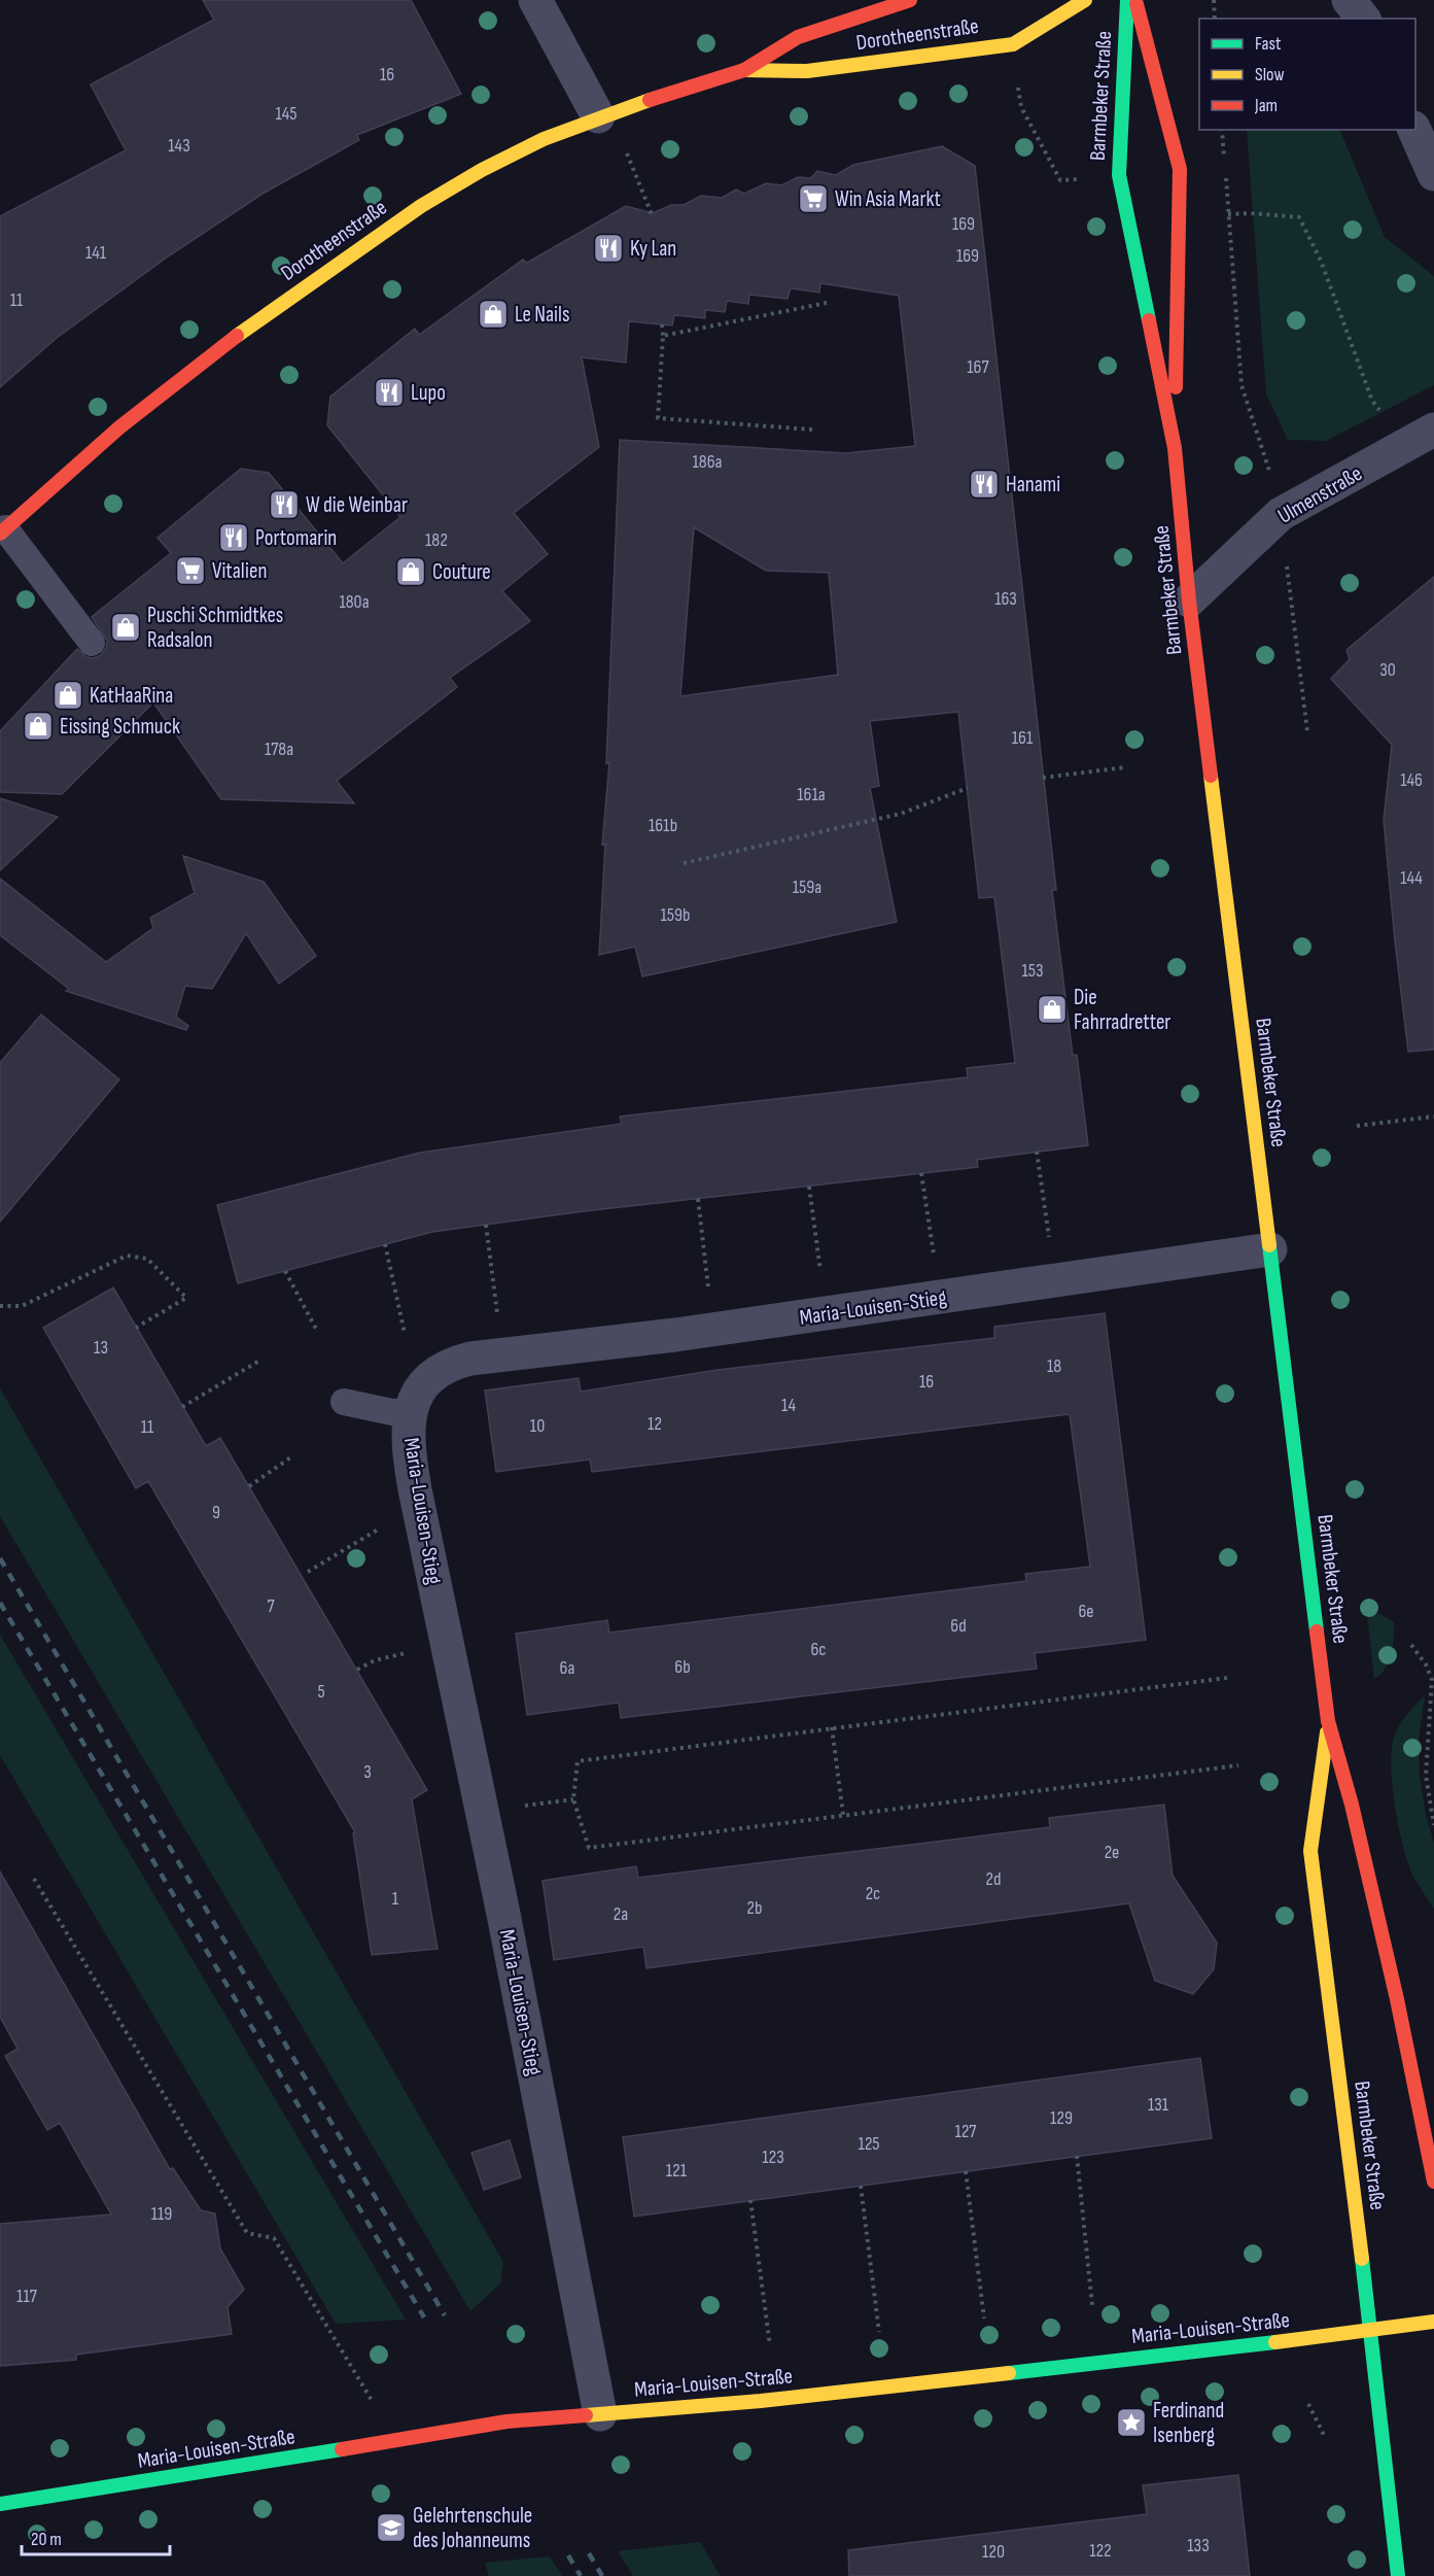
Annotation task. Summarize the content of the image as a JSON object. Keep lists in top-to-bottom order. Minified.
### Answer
{"streets":{"main road":["Dorotheenstraße","Barmbeker Straße","Maria-Louisen-Straße"],"street":["Ulmenstraße","Maria-Louisen-Stieg"]},"crossings":[["Barmbeker Straße","Ulmenstraße"],["Barmbeker Straße","Maria-Louisen-Stieg"],["Barmbeker Straße","Maria-Louisen-Straße"],["Maria-Louisen-Stieg","Maria-Louisen-Straße"]],"places":{"supermarket":["Win Asia Markt","Vitalien"],"restaurant":["Ky Lan","Lupo","Hanami","W die Weinbar","Portomarin"],"shop":["Le Nails","Couture","Puschi Schmidtkes Radsalon","KatHaaRina","Eissing Schmuck","Die Fahrradretter"],"place":["Ferdinand Isenberg"],"school or university":["Gelehrtenschule des Johanneums"]},"house_numbers":["16","145","143","169","141","169","11","167","186a","182","163","180a","30","161","178a","146","161a","161b","144","159a","159b","153","13","18","16","14","12","10","11","9","7","6e","6d","6c","6b","6a","5","3","2e","2d","2c","1","2b","2a","131","129","127","125","123","121","119","117","133","122","120"],"legend":["Fast","Slow","Jam"],"scale_bar":"20 m"}
